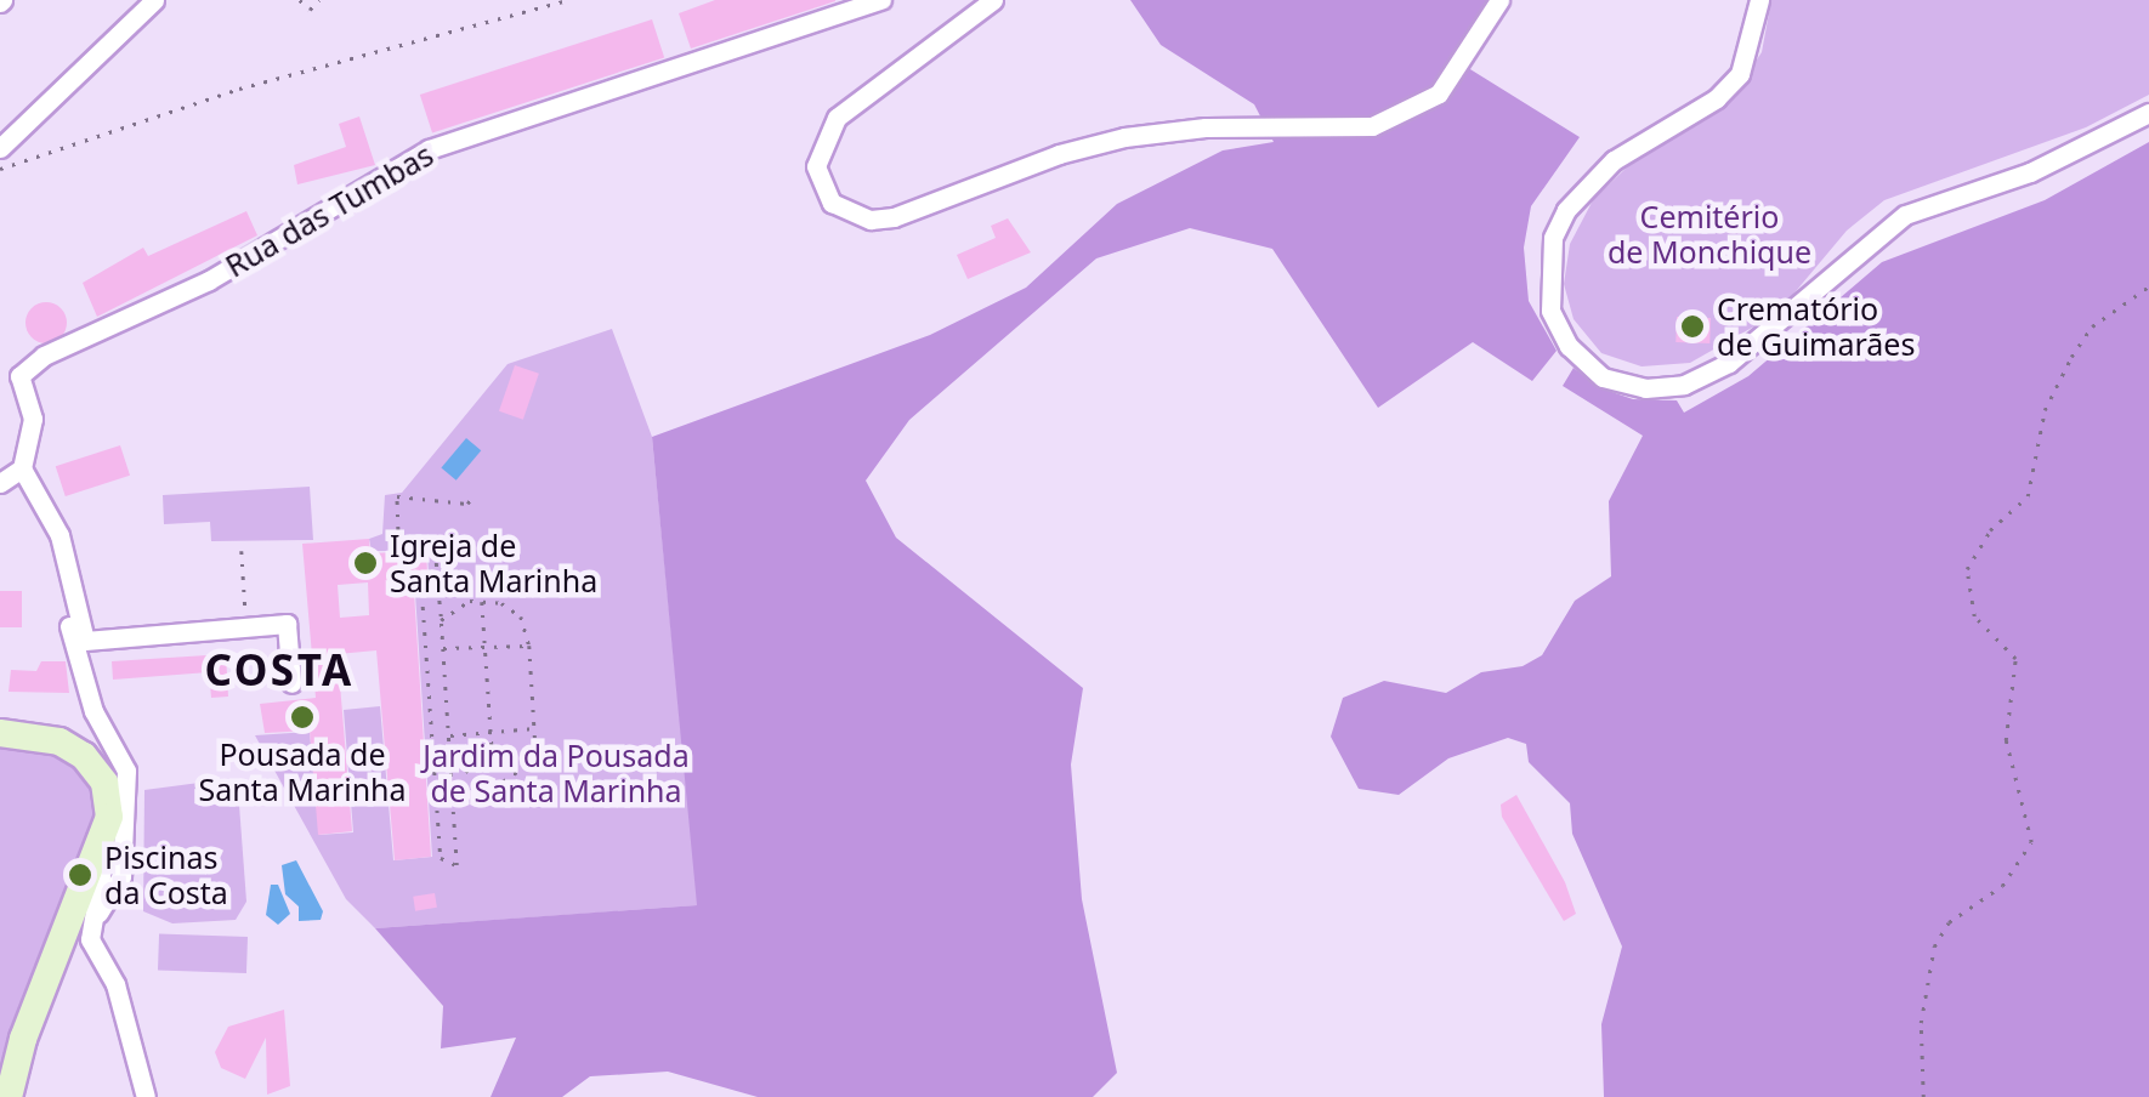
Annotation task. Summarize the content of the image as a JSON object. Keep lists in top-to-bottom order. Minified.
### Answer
{"streets":{"street":["Rua das Tumbas"]},"districts":["COSTA"],"parks":["Cemitério de Monchique","Jardim da Pousada de Santa Marinha"],"places":["Crematório de Guimarães","Igreja de Santa Marinha","Pousada de Santa Marinha","Piscinas da Costa"]}
